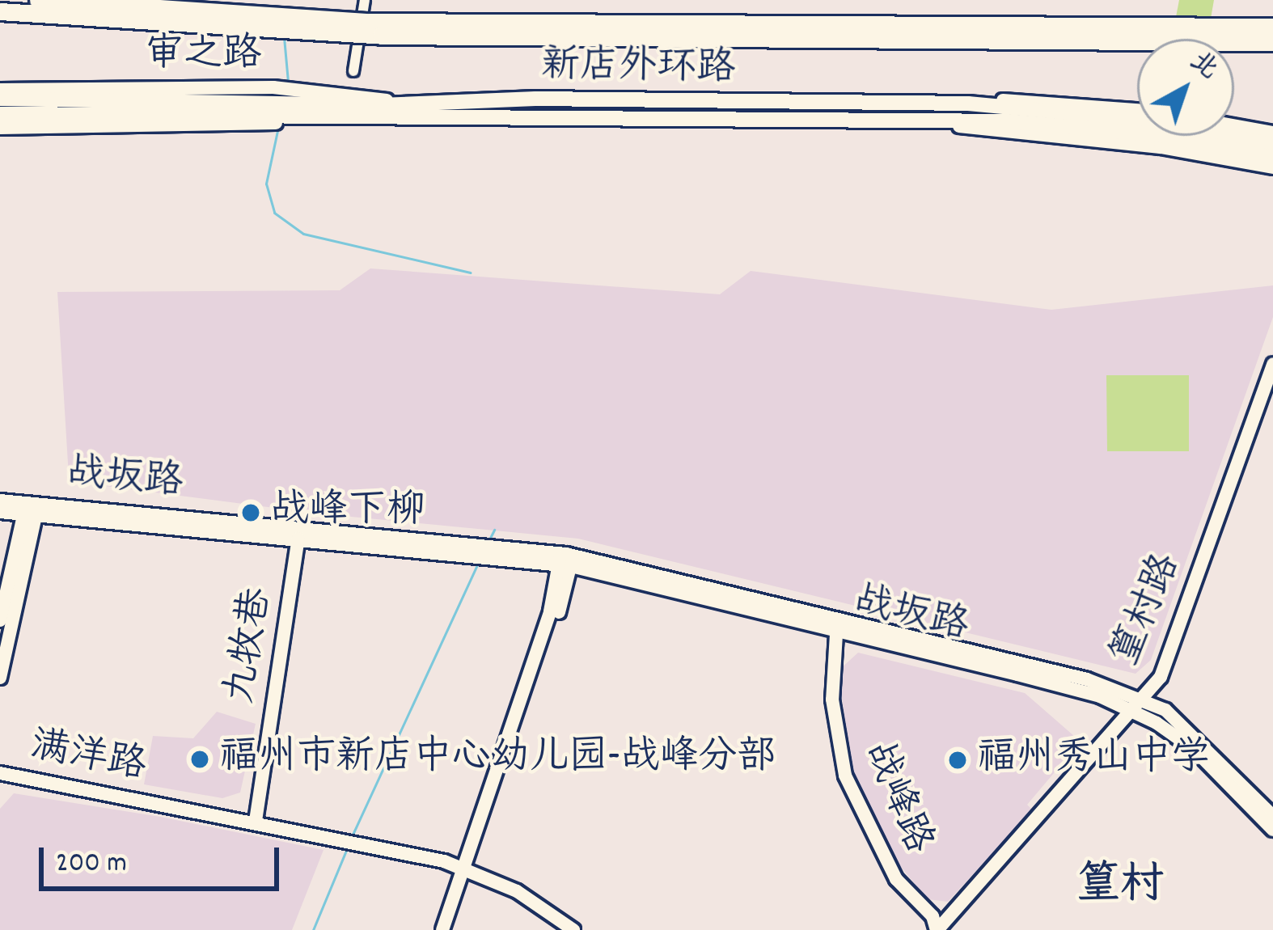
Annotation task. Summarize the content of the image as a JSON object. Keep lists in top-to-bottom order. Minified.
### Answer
{"streets":{"main road":["审之路","新店外环路","战坂路","篁村路","九牧巷","满洋路","战峰路"]},"crossings":[["审之路","新店外环路"],["战坂路","篁村路"],["战坂路","九牧巷"],["战坂路","战峰路"],["篁村路","战峰路"],["九牧巷","满洋路"]],"districts":["篁村"],"places":["战峰下柳","福州市新店中心幼儿园-战峰分部","福州秀山中学"],"scale_bar":"200 m","north":"top right"}
